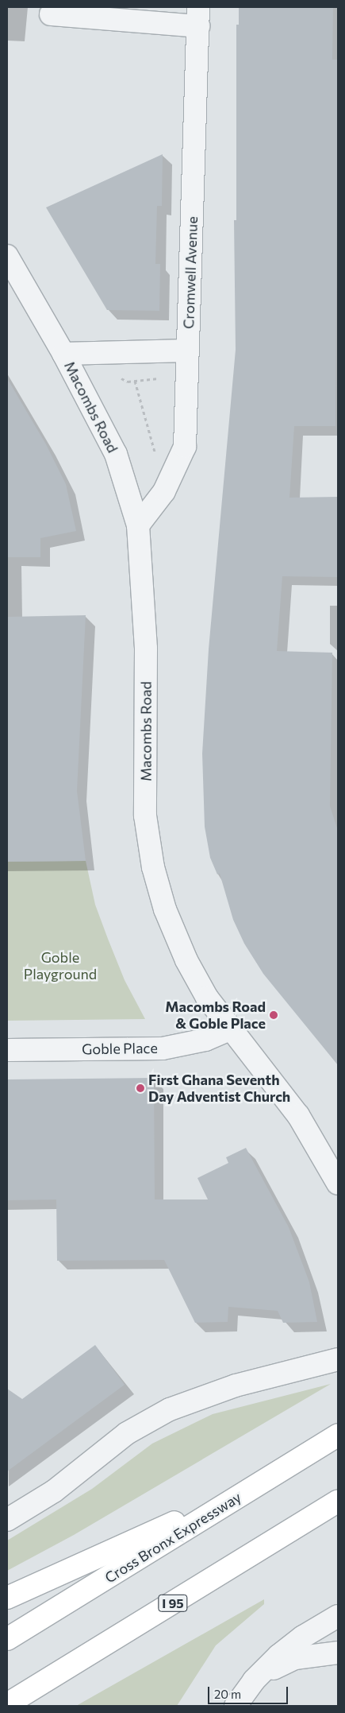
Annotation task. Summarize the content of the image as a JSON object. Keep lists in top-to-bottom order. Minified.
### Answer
{"streets":{"highway":["Cross Bronx Expressway","I 95"],"street":["Cromwell Avenue","Macombs Road","Goble Place"]},"crossings":[["Cromwell Avenue","Macombs Road"],["Macombs Road","Goble Place"]],"parks":["Goble Playground"],"places":["Macombs Road & Goble Place","First Ghana Seventh Day Adventist Church"],"scale_bar":"20 m"}
